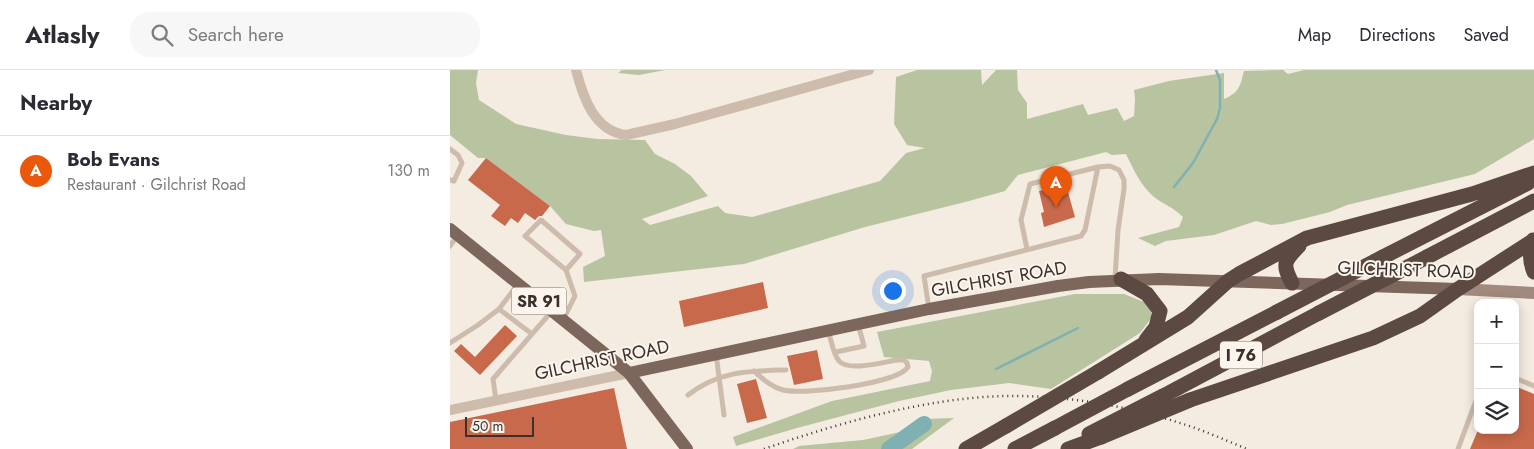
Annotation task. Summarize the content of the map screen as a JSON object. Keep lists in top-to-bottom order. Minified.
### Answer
{"streets":{"highway":["I 76"],"main road":["GILCHRIST ROAD","SR 91"]},"crossings":[["GILCHRIST ROAD","SR 91"]],"scale_bar":"50 m","page":{"header":"Atlasly","search":"Search here","nav":["Map","Directions","Saved"],"heading":"Nearby","list":[{"mark":"A","name":"Bob Evans","note":"Restaurant · Gilchrist Road","value":"130 m"}],"pins":"A","map_buttons":["+","−"],"scale":"50 m"}}
